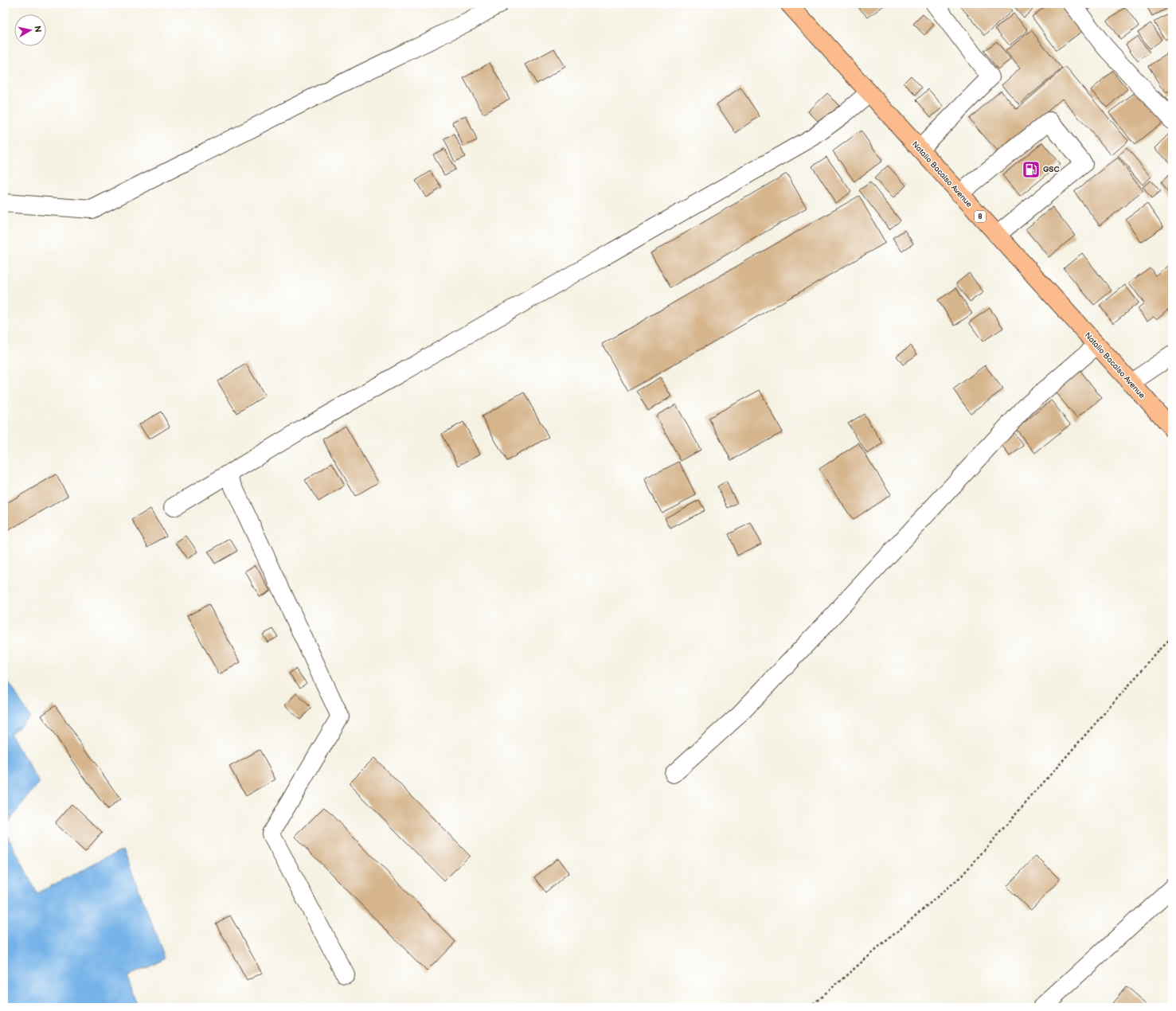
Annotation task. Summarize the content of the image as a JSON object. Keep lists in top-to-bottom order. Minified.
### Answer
{"streets":{"highway":["Natalio Bacalso Avenue","8"]},"places":{"fuel station":["GSC"]},"north":"right"}
